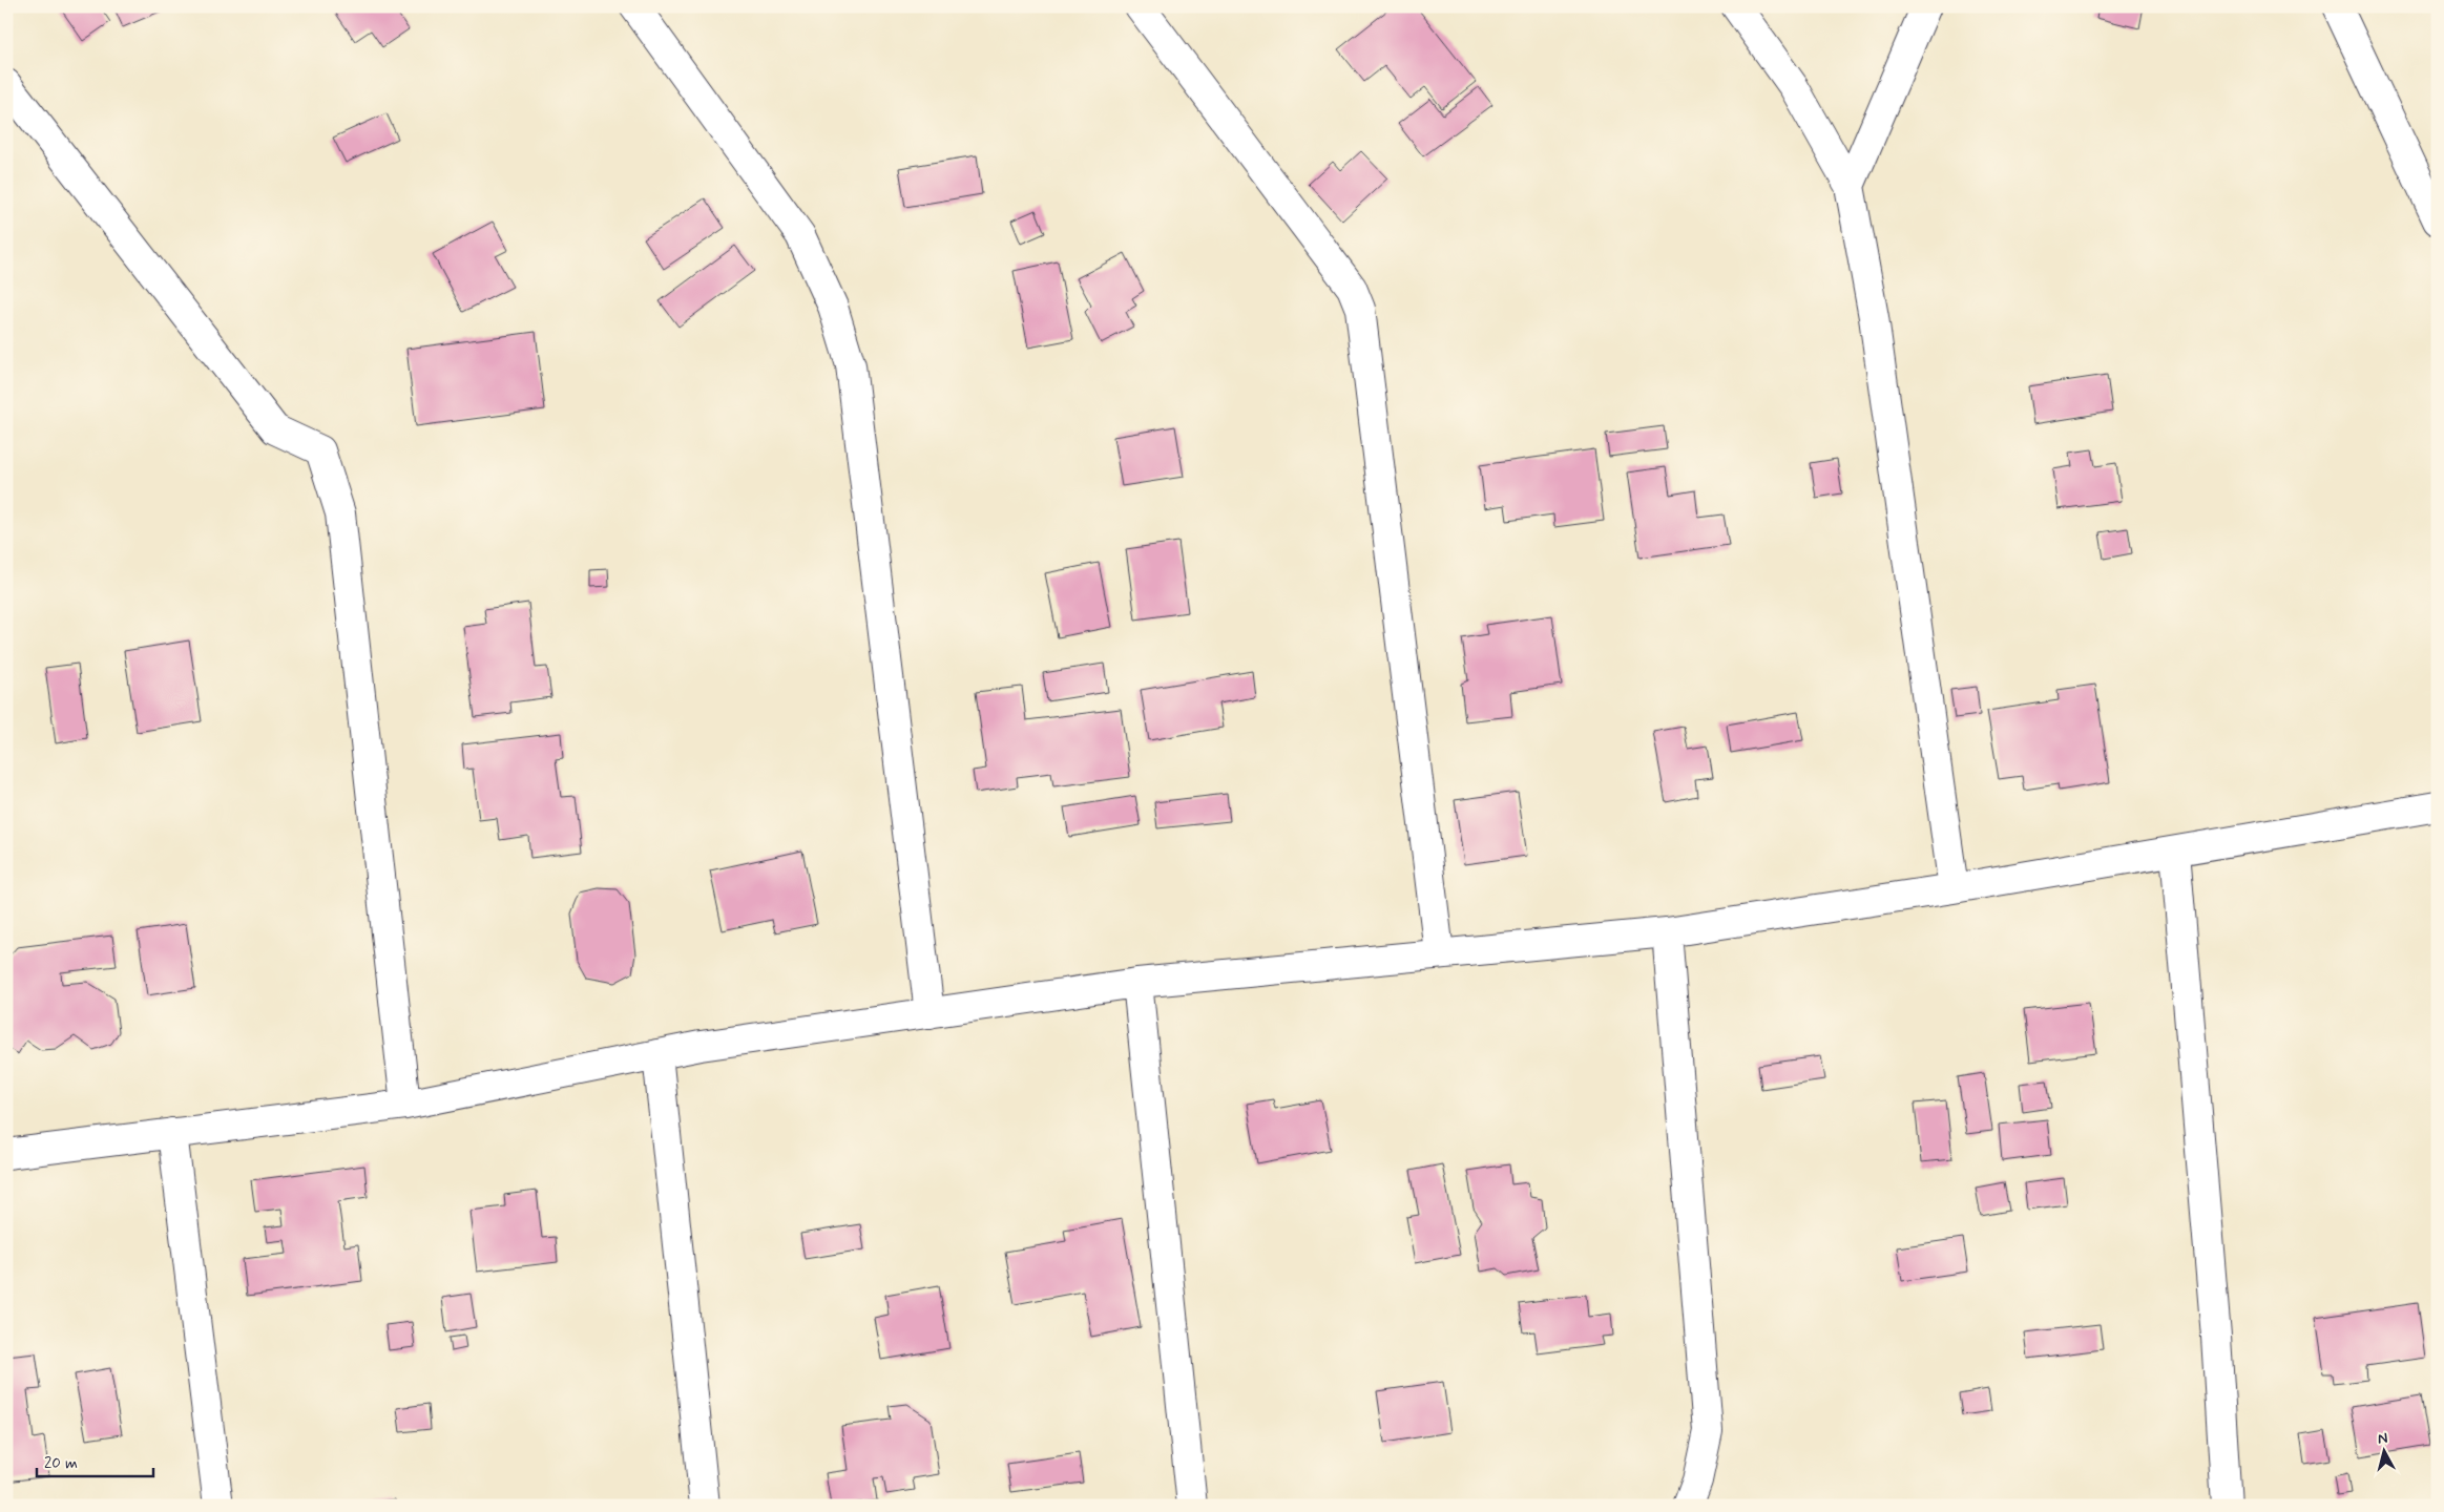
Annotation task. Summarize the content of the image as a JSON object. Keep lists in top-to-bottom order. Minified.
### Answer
{"scale_bar":"20 m","north":"top"}
